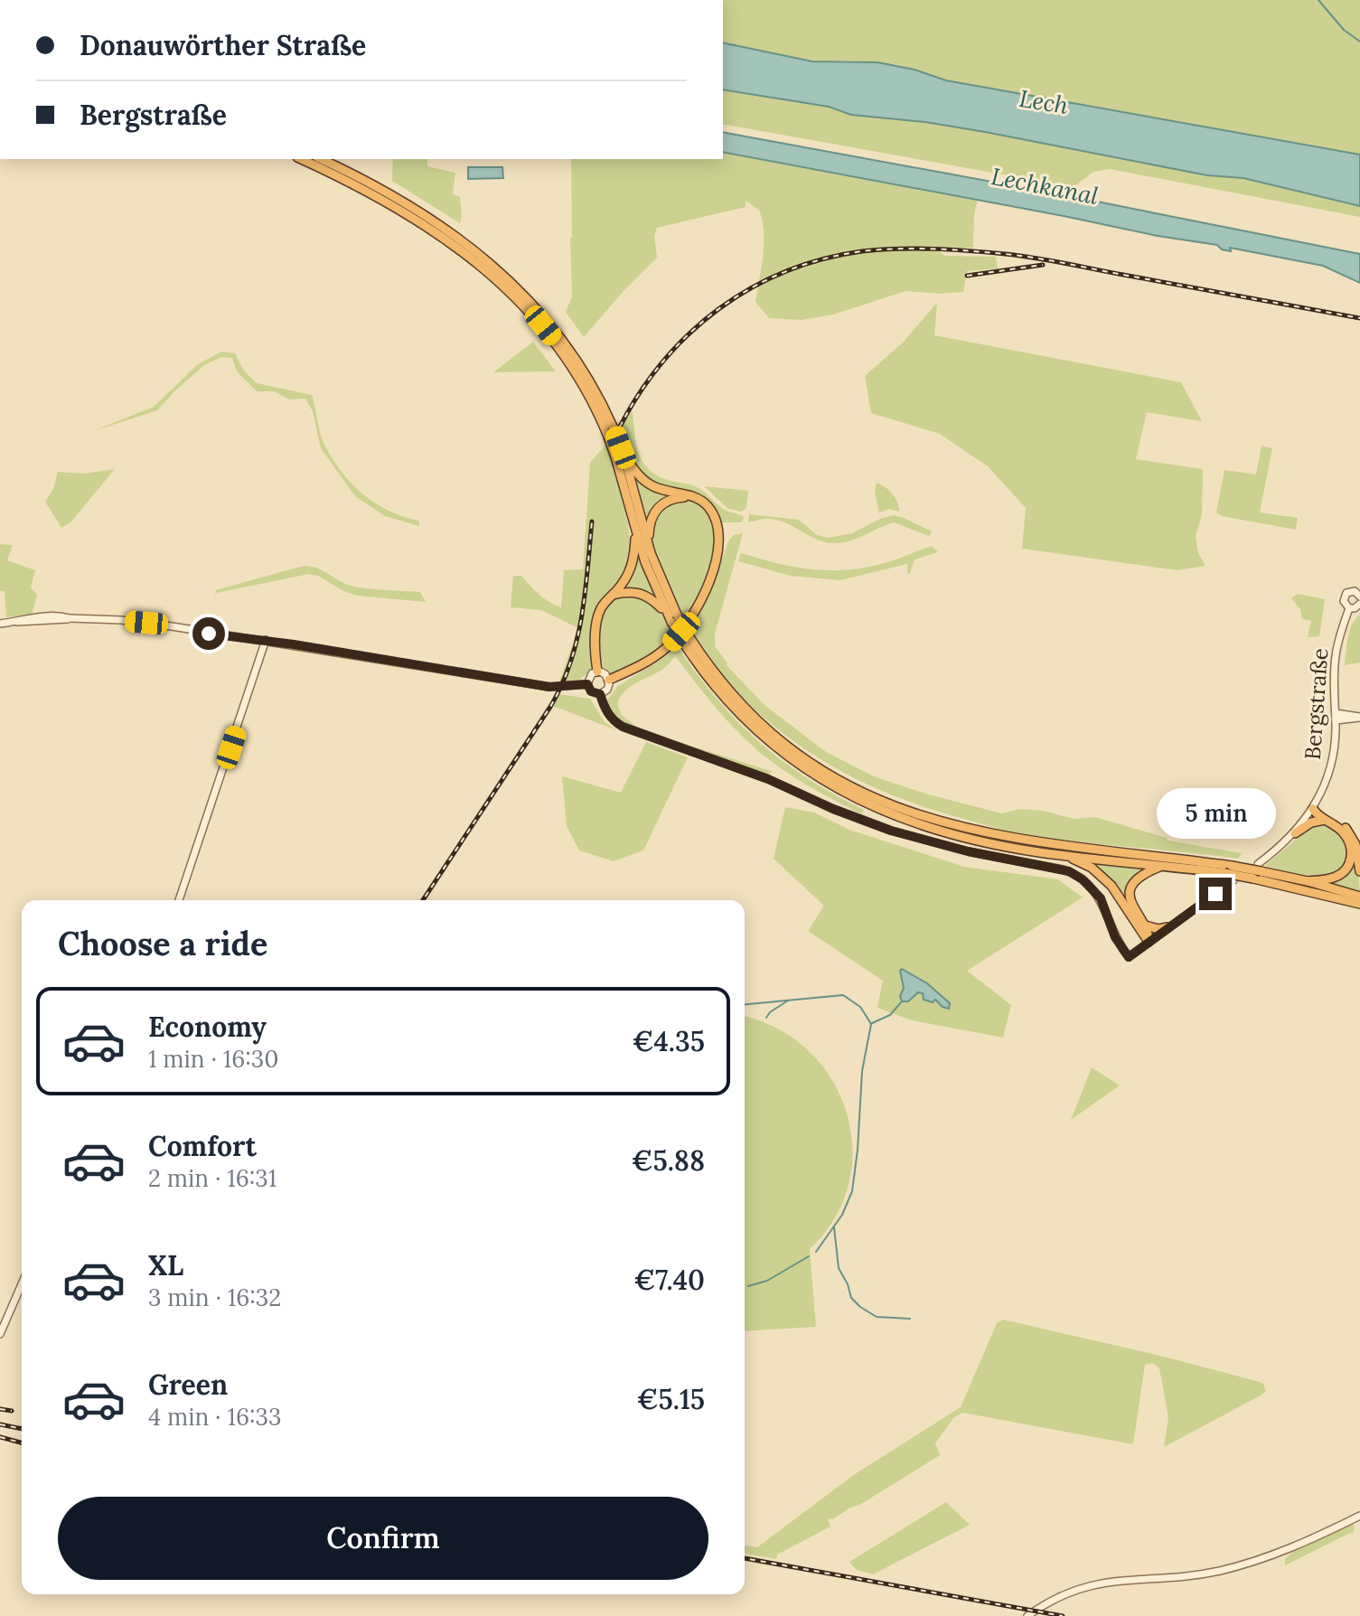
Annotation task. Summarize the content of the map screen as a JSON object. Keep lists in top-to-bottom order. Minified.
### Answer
{"streets":{"street":["Bergstraße"]},"water":["Lech","Lechkanal"],"page":{"banner":["Donauwörther Straße","Bergstraße"],"bubble":"5 min","heading":"Choose a ride","list":[{"name":"Economy","note":"1 min · 16:30","value":"€4.35"},{"name":"Comfort","note":"2 min · 16:31","value":"€5.88"},{"name":"XL","note":"3 min · 16:32","value":"€7.40"},{"name":"Green","note":"4 min · 16:33","value":"€5.15"}],"buttons":"Confirm"}}
